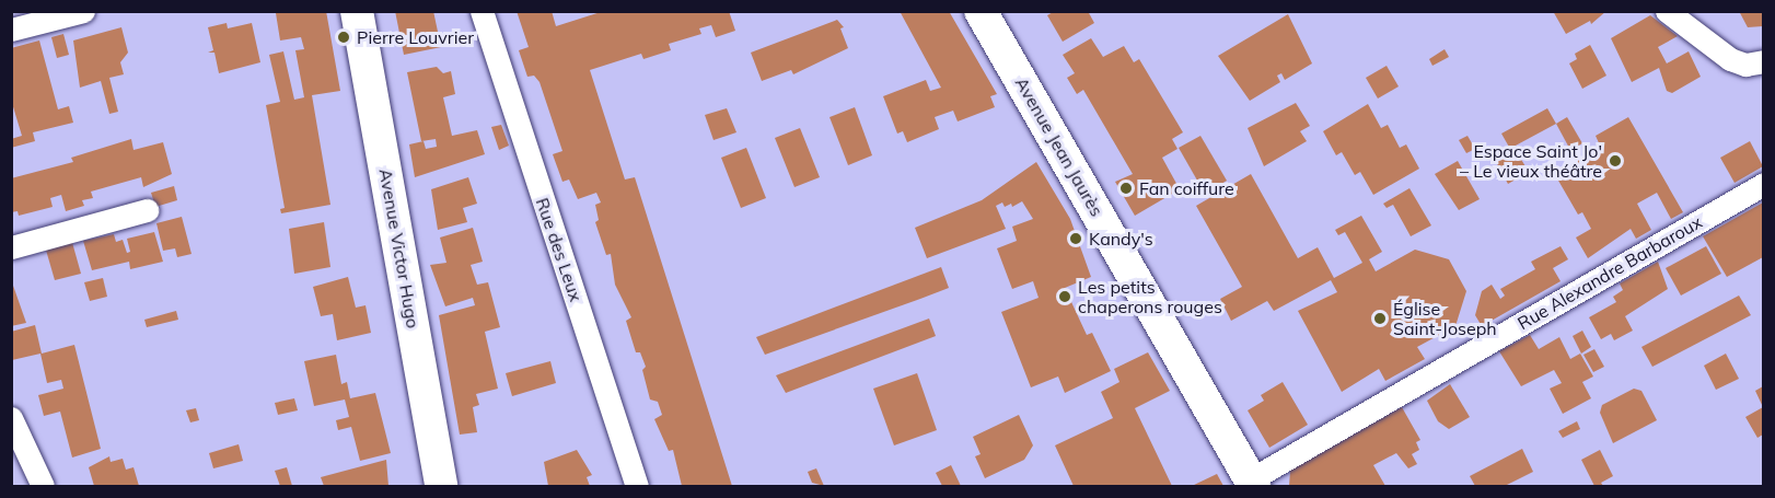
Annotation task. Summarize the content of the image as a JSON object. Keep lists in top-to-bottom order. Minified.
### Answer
{"streets":{"street":["Avenue Jean Jaurès","Avenue Victor Hugo","Rue des Leux","Rue Alexandre Barbaroux"]},"crossings":[["Avenue Jean Jaurès","Rue Alexandre Barbaroux"]],"places":["Pierre Louvrier","Espace Saint Jo' – Le vieux théâtre","Fan coiffure","Kandy's","Les petits chaperons rouges","Église Saint-Joseph"]}
